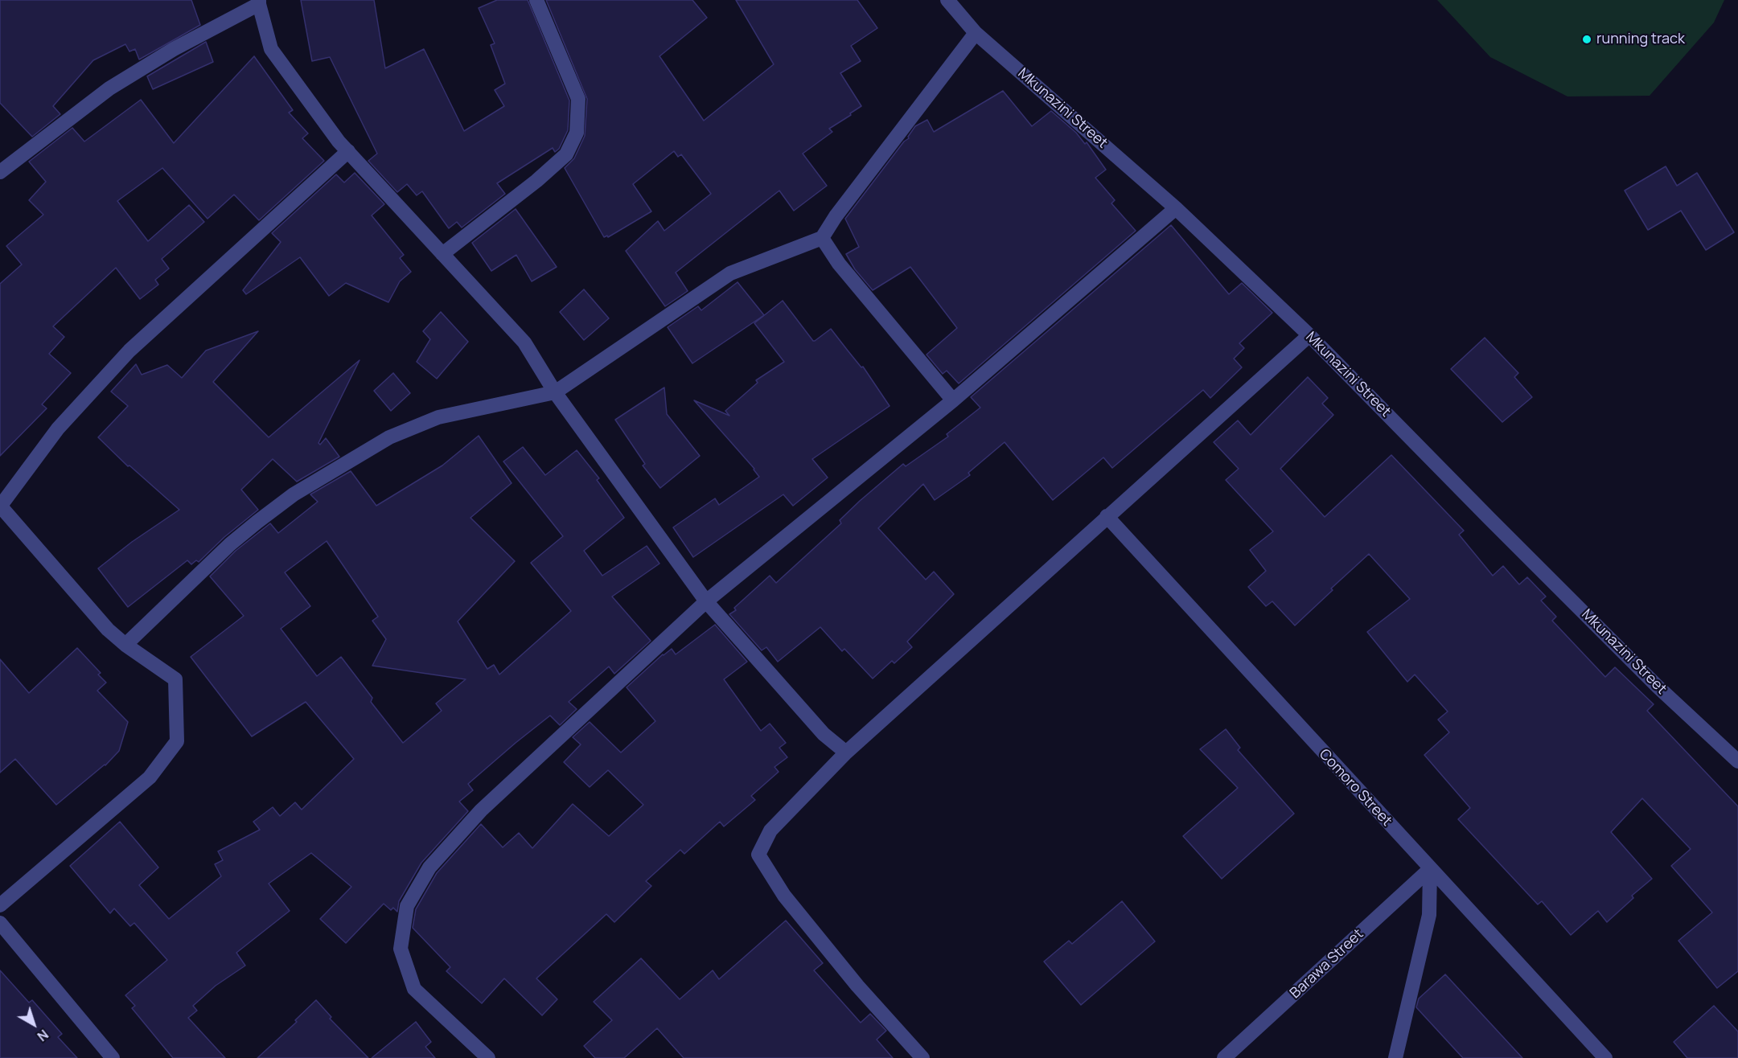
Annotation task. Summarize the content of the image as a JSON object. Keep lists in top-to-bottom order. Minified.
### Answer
{"streets":{"street":["Mkunazini Street","Comoro Street","Barawa Street"]},"crossings":[["Comoro Street","Barawa Street"]],"places":["running track"],"north":"bottom right"}
